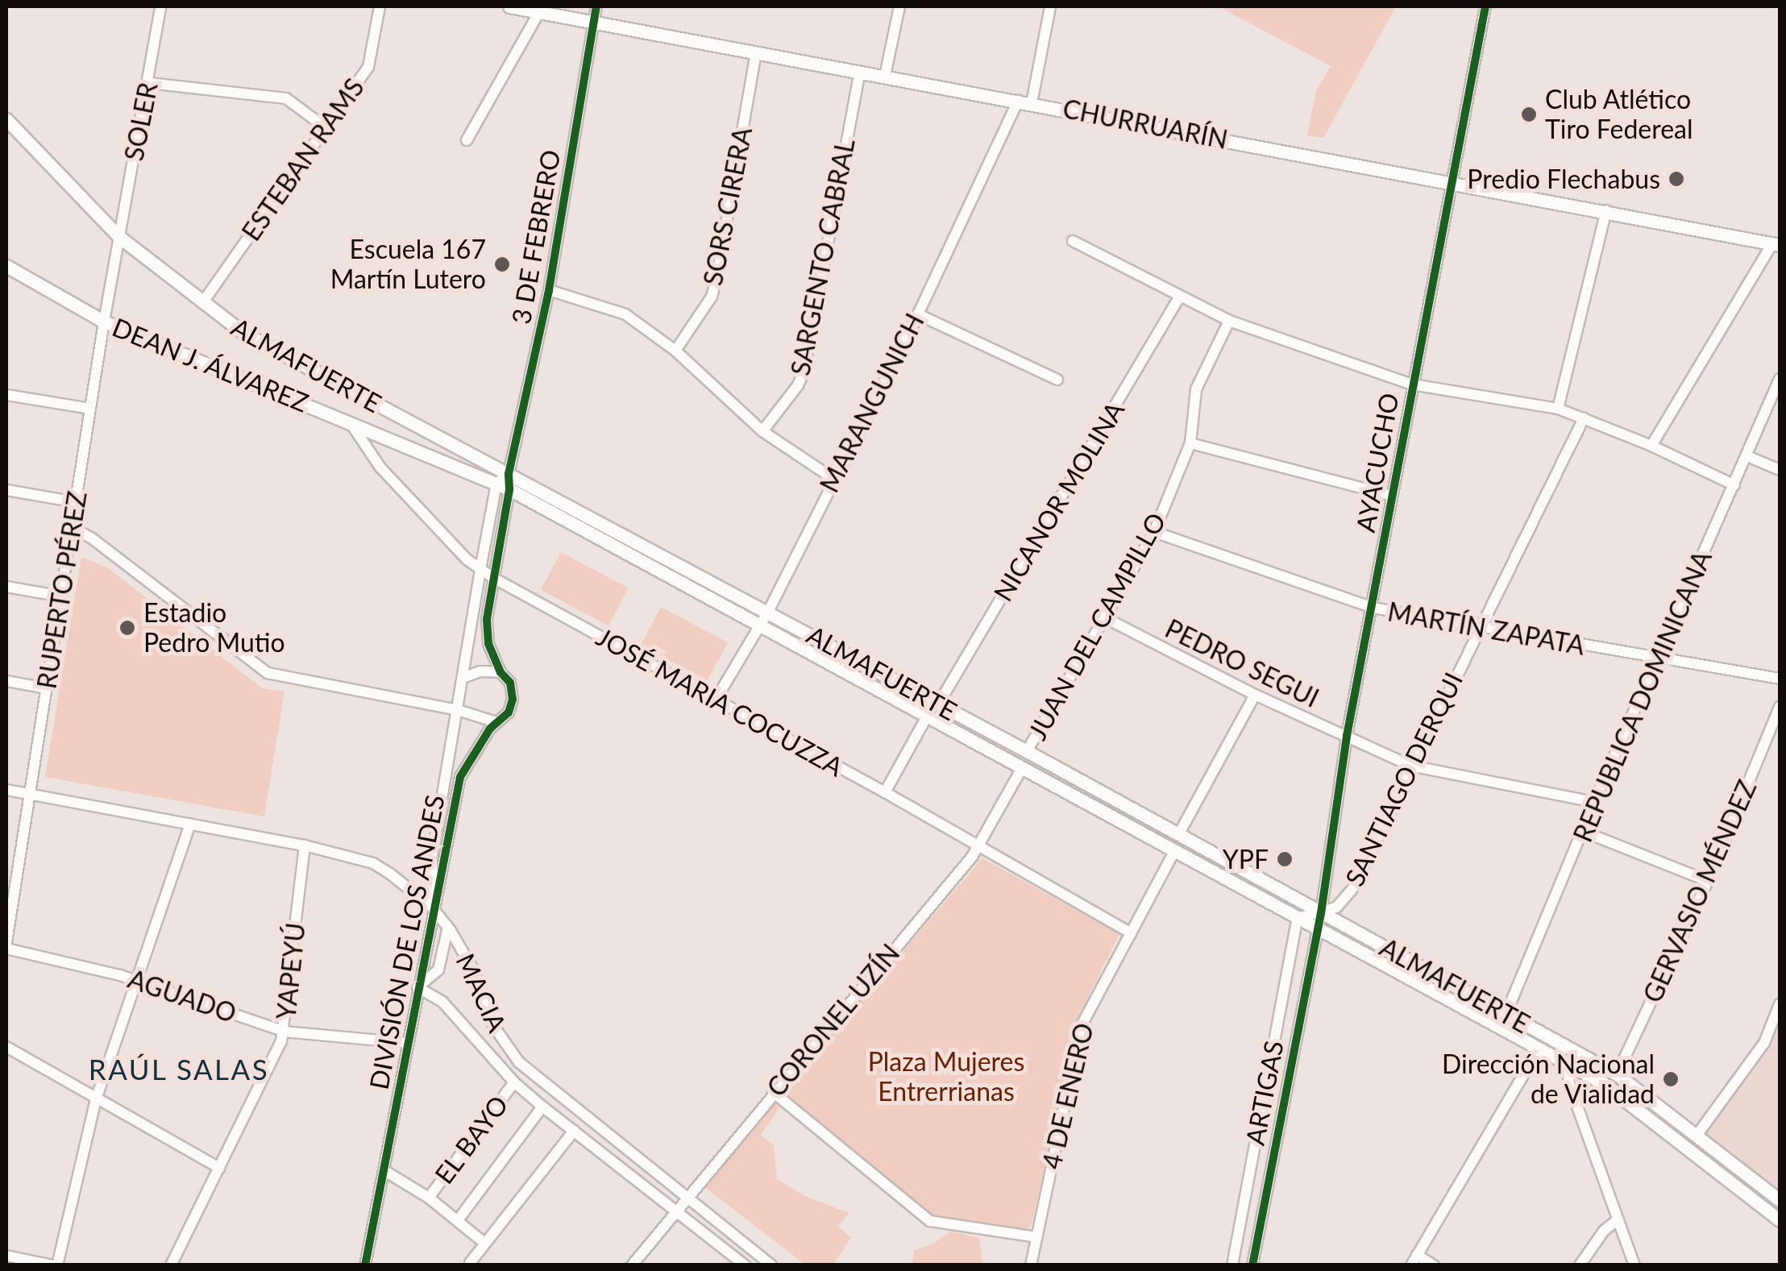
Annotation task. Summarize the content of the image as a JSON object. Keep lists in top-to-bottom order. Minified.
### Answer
{"streets":{"main road":["CHURRUARÍN","DEAN J. ÁLVAREZ","ALMAFUERTE"],"street":["SOLER","ESTEBAN RAMS","SORS CIRERA","3 DE FEBRERO","SARGENTO CABRAL","MARANGUNICH","AYACUCHO","NICANOR MOLINA","RUPERTO PÉREZ","JUAN DEL CAMPILLO","MARTÍN ZAPATA","PEDRO SEGUI","REPUBLICA DOMINICANA","JOSÉ MARIA COCUZZA","SANTIAGO DERQUI","GERVASIO MÉNDEZ","DIVISIÓN DE LOS ANDES","YAPEYÚ","MACIA","AGUADO","CORONEL UZÍN","ARTIGAS","4 DE ENERO","EL BAYO"]},"crossings":[["SOLER","ALMAFUERTE"],["SOLER","RUPERTO PÉREZ"],["CHURRUARÍN","SORS CIRERA"],["CHURRUARÍN","3 DE FEBRERO"],["CHURRUARÍN","SARGENTO CABRAL"],["CHURRUARÍN","MARANGUNICH"],["CHURRUARÍN","AYACUCHO"],["ESTEBAN RAMS","ALMAFUERTE"],["3 DE FEBRERO","ALMAFUERTE"],["3 DE FEBRERO","DIVISIÓN DE LOS ANDES"],["DEAN J. ÁLVAREZ","ALMAFUERTE"],["DEAN J. ÁLVAREZ","RUPERTO PÉREZ"],["DEAN J. ÁLVAREZ","JOSÉ MARIA COCUZZA"],["DEAN J. ÁLVAREZ","DIVISIÓN DE LOS ANDES"],["ALMAFUERTE","MARANGUNICH"],["ALMAFUERTE","AYACUCHO"],["ALMAFUERTE","NICANOR MOLINA"],["ALMAFUERTE","RUPERTO PÉREZ"],["ALMAFUERTE","JUAN DEL CAMPILLO"],["ALMAFUERTE","REPUBLICA DOMINICANA"],["ALMAFUERTE","SANTIAGO DERQUI"],["ALMAFUERTE","GERVASIO MÉNDEZ"],["ALMAFUERTE","DIVISIÓN DE LOS ANDES"],["ALMAFUERTE","CORONEL UZÍN"],["ALMAFUERTE","ARTIGAS"],["ALMAFUERTE","4 DE ENERO"],["MARANGUNICH","JOSÉ MARIA COCUZZA"],["AYACUCHO","MARTÍN ZAPATA"],["AYACUCHO","PEDRO SEGUI"],["AYACUCHO","SANTIAGO DERQUI"],["AYACUCHO","ARTIGAS"],["RUPERTO PÉREZ","MACIA"],["JUAN DEL CAMPILLO","MARTÍN ZAPATA"],["JUAN DEL CAMPILLO","PEDRO SEGUI"],["MARTÍN ZAPATA","REPUBLICA DOMINICANA"],["MARTÍN ZAPATA","SANTIAGO DERQUI"],["PEDRO SEGUI","REPUBLICA DOMINICANA"],["PEDRO SEGUI","SANTIAGO DERQUI"],["JOSÉ MARIA COCUZZA","DIVISIÓN DE LOS ANDES"],["JOSÉ MARIA COCUZZA","CORONEL UZÍN"],["JOSÉ MARIA COCUZZA","4 DE ENERO"],["DIVISIÓN DE LOS ANDES","MACIA"],["DIVISIÓN DE LOS ANDES","AGUADO"],["YAPEYÚ","MACIA"],["YAPEYÚ","AGUADO"],["MACIA","CORONEL UZÍN"]],"districts":["RAÚL SALAS"],"parks":["Plaza Mujeres Entrerrianas"],"places":["Club Atlético Tiro Federeal","Predio Flechabus","Escuela 167 Martín Lutero","Estadio Pedro Mutio","YPF","Dirección Nacional de Vialidad"]}
